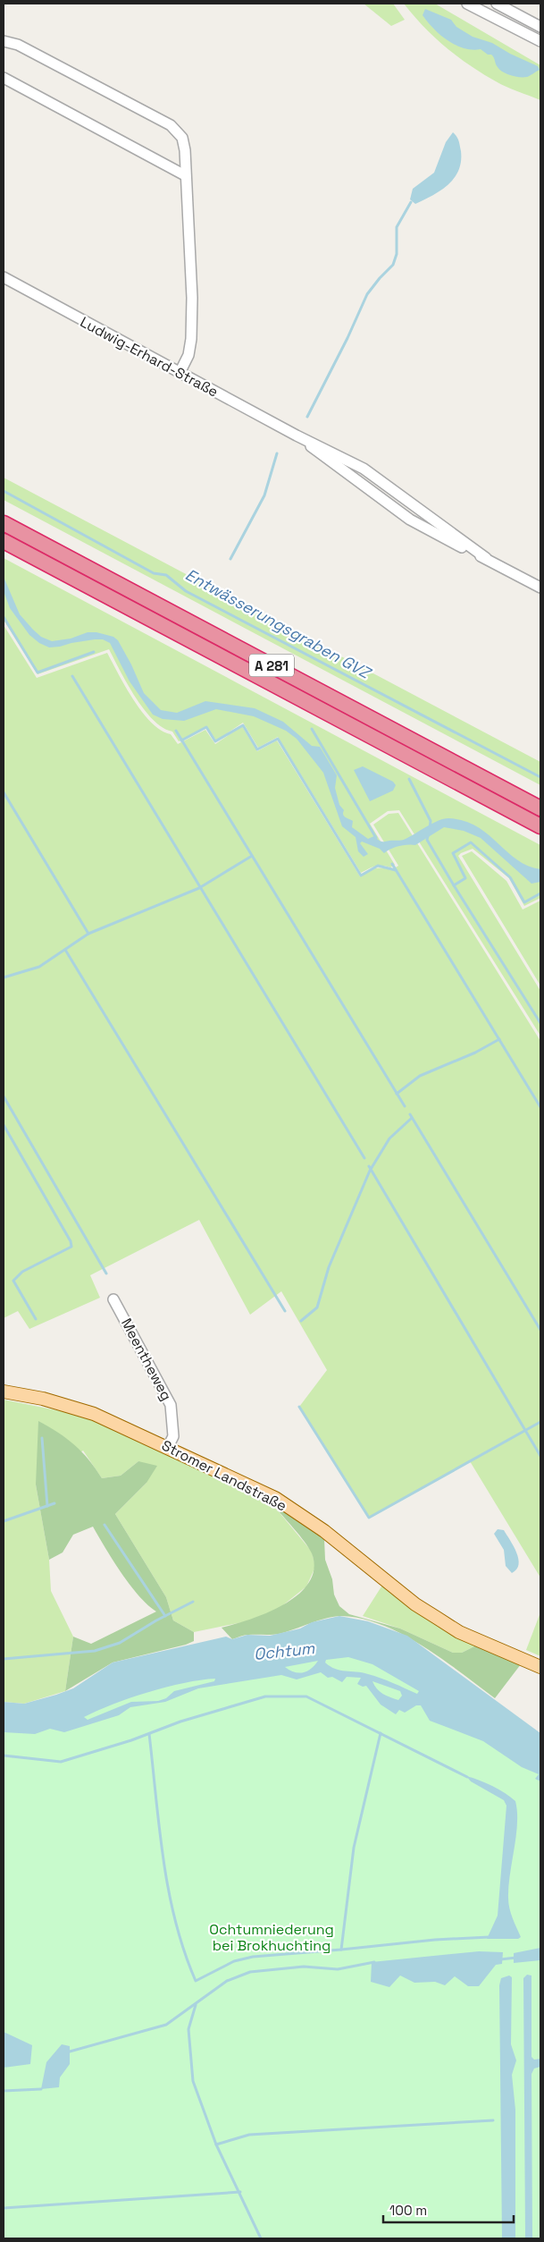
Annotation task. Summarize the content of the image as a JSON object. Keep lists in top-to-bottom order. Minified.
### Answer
{"streets":{"highway":["A 281"],"main road":["Stromer Landstraße"],"street":["Ludwig-Erhard-Straße","Meentheweg"]},"crossings":[["Meentheweg","Stromer Landstraße"]],"water":["Entwässerungsgraben GVZ","Ochtum"],"parks":["Ochtumniederung bei Brokhuchting"],"scale_bar":"100 m"}
